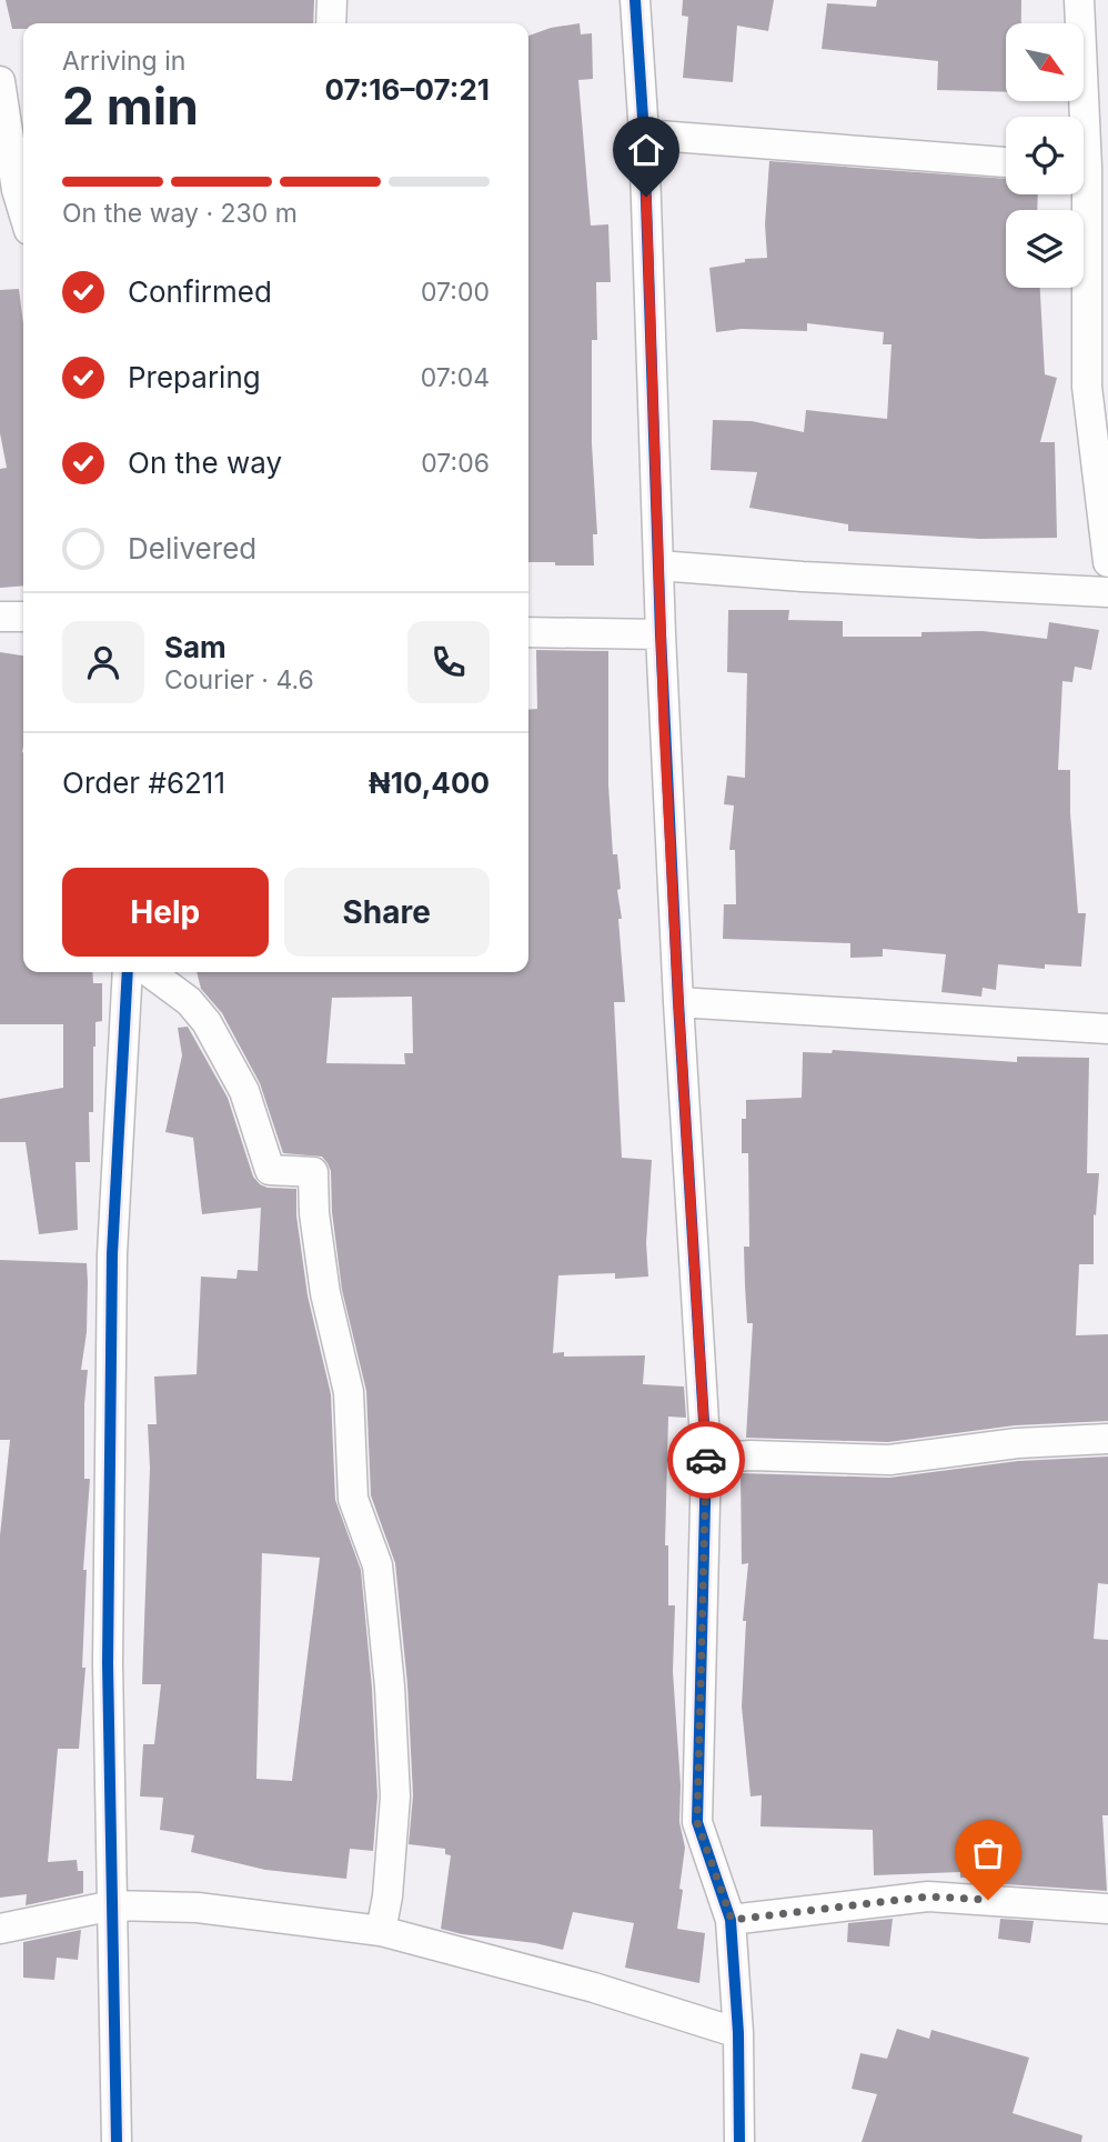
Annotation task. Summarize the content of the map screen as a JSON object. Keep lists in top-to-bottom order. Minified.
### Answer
{"north":"bottom right","page":{"heading":["2 min","Arriving in","07:16–07:21"],"panel":["Sam","Courier · 4.6","Order #6211","₦10,400"],"bar":"On the way · 230 m","list":[["Confirmed","07:00"],["Preparing","07:04"],["On the way","07:06"],"Delivered"],"buttons":["Help","Share"]}}
